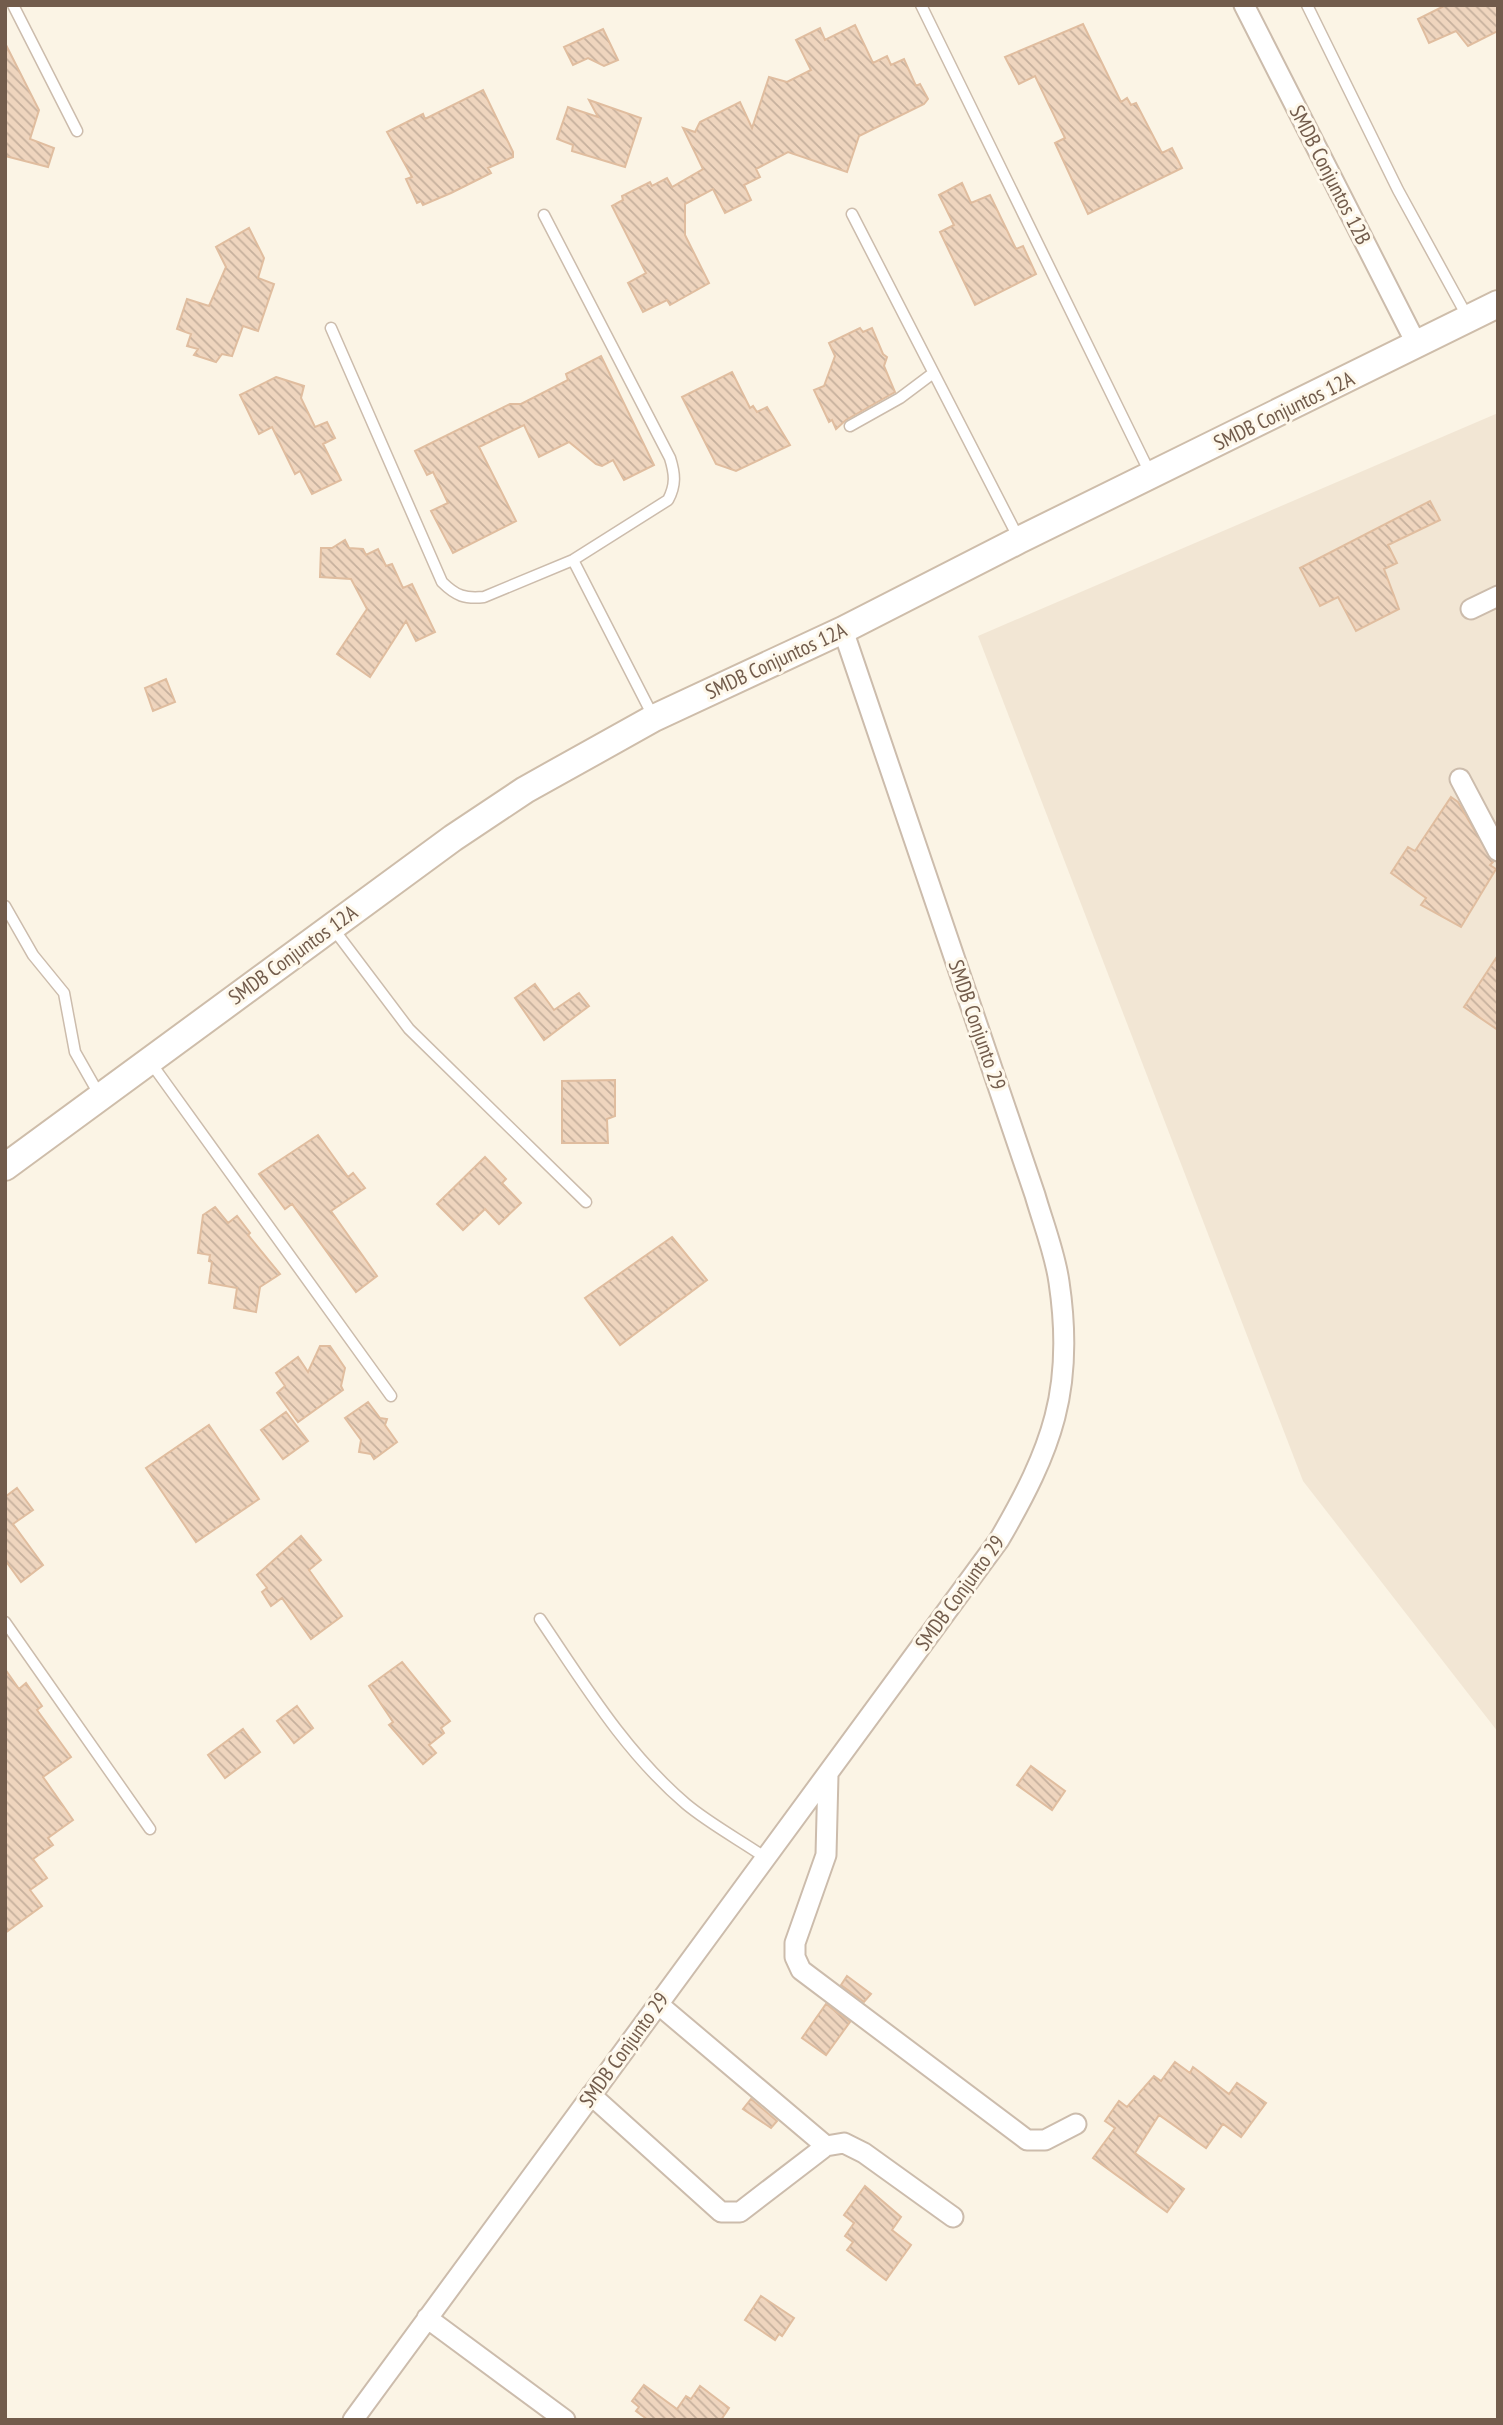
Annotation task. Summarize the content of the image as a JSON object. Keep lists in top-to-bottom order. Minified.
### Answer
{"streets":{"street":["SMDB Conjuntos 12B","SMDB Conjuntos 12A","SMDB Conjunto 29"]},"crossings":[["SMDB Conjuntos 12B","SMDB Conjuntos 12A"],["SMDB Conjuntos 12A","SMDB Conjunto 29"]]}
